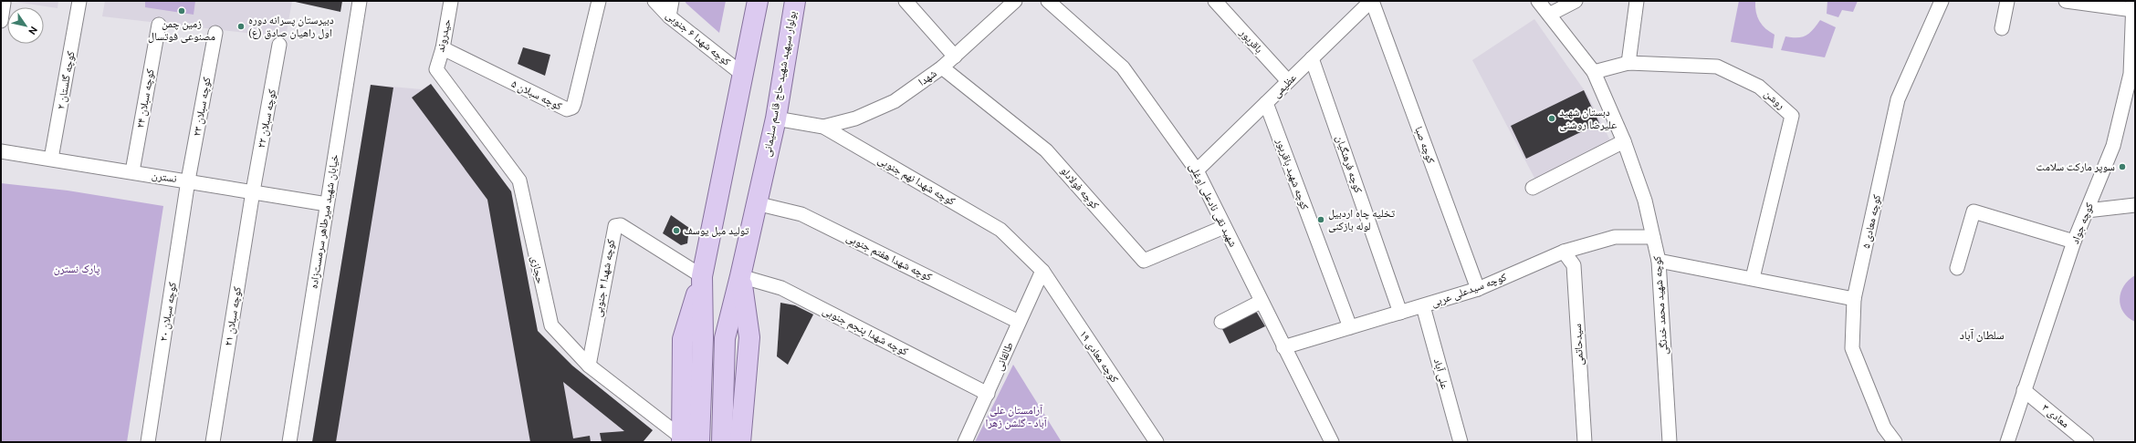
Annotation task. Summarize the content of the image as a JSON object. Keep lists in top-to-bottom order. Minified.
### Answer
{"streets":{"main road":["بولوار سپهبد شهید حاج قاسم سلیمانی"],"street":["حیدروند","کوچه شهدا ۶ جنوبی","باقرپور","شهدا","کوچه گلستان ۲","عظیمی","کوچه سبلان ۵","کوچه سبلان ۲۴","روشن","کوچه سبلان ۲۳","کوچه سبلان ۲۲","کوچه صبا","کوچه فرهنگیان","کوچه شهید باقرپور","نسترن","کوچه شهدا نهم جنوبی","کوچه فولادلو","شهید نقی نادعلی اوغلی","خیابان شهید میرطاهر سرمست‌زاده","کوچه معادی ۵","کوچه جواد","کوچه شهدا هفتم جنوبی","حجازی","کوچه شهدا ۴ جنوبی","کوچه سیدعلی عربی","کوچه شهید محمد خدنگی","کوچه سبلان ۲۰","کوچه سبلان ۲۱","کوچه شهدا پنجم جنوبی","سیدحاتمی","طالقانی","کوچه معادی ۱۹","علی آباد","معادی ۳"]},"crossings":[["حیدروند","کوچه سبلان ۵"],["حیدروند","حجازی"],["باقرپور","عظیمی"],["شهدا","کوچه شهدا نهم جنوبی"],["شهدا","کوچه فولادلو"],["کوچه گلستان ۲","نسترن"],["بولوار سپهبد شهید حاج قاسم سلیمانی","کوچه شهدا نهم جنوبی"],["بولوار سپهبد شهید حاج قاسم سلیمانی","کوچه شهدا هفتم جنوبی"],["بولوار سپهبد شهید حاج قاسم سلیمانی","کوچه شهدا پنجم جنوبی"],["عظیمی","کوچه صبا"],["عظیمی","کوچه فرهنگیان"],["عظیمی","کوچه شهید باقرپور"],["عظیمی","شهید نقی نادعلی اوغلی"],["کوچه سبلان ۲۴","نسترن"],["روشن","کوچه شهید محمد خدنگی"],["کوچه سبلان ۲۳","نسترن"],["کوچه سبلان ۲۳","کوچه سبلان ۲۰"],["کوچه سبلان ۲۲","نسترن"],["کوچه سبلان ۲۲","کوچه سبلان ۲۱"],["کوچه صبا","کوچه سیدعلی عربی"],["کوچه فرهنگیان","کوچه سیدعلی عربی"],["کوچه شهید باقرپور","کوچه سیدعلی عربی"],["نسترن","خیابان شهید میرطاهر سرمست‌زاده"],["نسترن","کوچه سبلان ۲۰"],["نسترن","کوچه سبلان ۲۱"],["کوچه شهدا نهم جنوبی","طالقانی"],["کوچه شهدا نهم جنوبی","کوچه معادی ۱۹"],["کوچه فولادلو","شهید نقی نادعلی اوغلی"],["شهید نقی نادعلی اوغلی","کوچه سیدعلی عربی"],["کوچه جواد","معادی ۳"],["کوچه شهدا هفتم جنوبی","طالقانی"],["حجازی","کوچه شهدا ۴ جنوبی"],["کوچه سیدعلی عربی","کوچه شهید محمد خدنگی"],["کوچه سیدعلی عربی","سیدحاتمی"],["کوچه سیدعلی عربی","علی آباد"],["کوچه شهدا پنجم جنوبی","طالقانی"],["طالقانی","کوچه معادی ۱۹"]],"districts":["سلطان آباد"],"parks":["پارک نسترن","آرامستان علی آباد - گلشن زهرا"],"places":["زمین چمن مصنوعی فوتسال","دبیرستان پسرانه دوره اول راهیان صادق (ع)","دبستان شهید علیرضا روشنی","سوپر مارکت سلامت","تخلیه چاه اردبیل لوله بازکنی","تولید مبل یوسف"],"north":"bottom right"}
